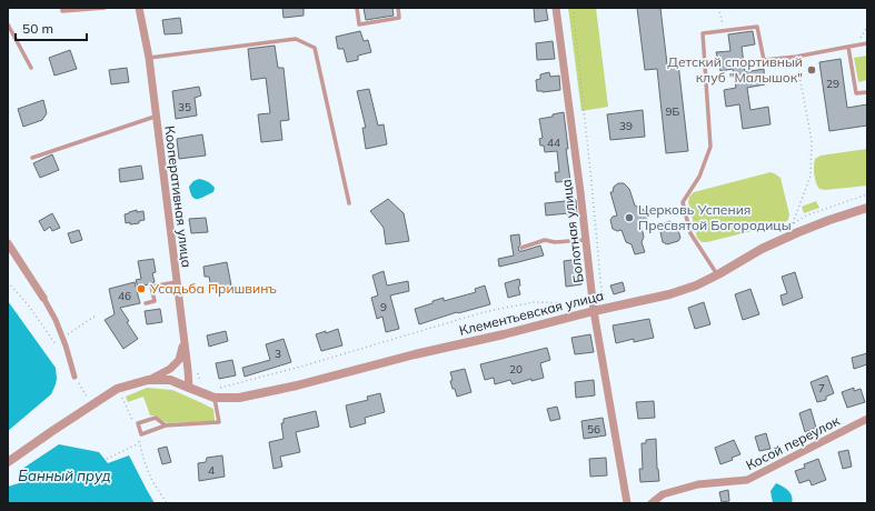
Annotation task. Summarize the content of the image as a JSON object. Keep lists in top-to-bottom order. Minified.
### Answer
{"streets":{"street":["Кооперативная улица","Болотная улица","Клементьевская улица","Косой переулок"]},"crossings":[["Кооперативная улица","Клементьевская улица"],["Болотная улица","Клементьевская улица"]],"water":["Банный пруд"],"places":["Детский спортивный клуб \"Малышок\"","Церковь Успения Пресвятой Богородицы","Усадьба Пришвинъ"],"house_numbers":["29","35","9Б","39","44","46","9","3","20","7","56","4"],"scale_bar":"50 m"}
